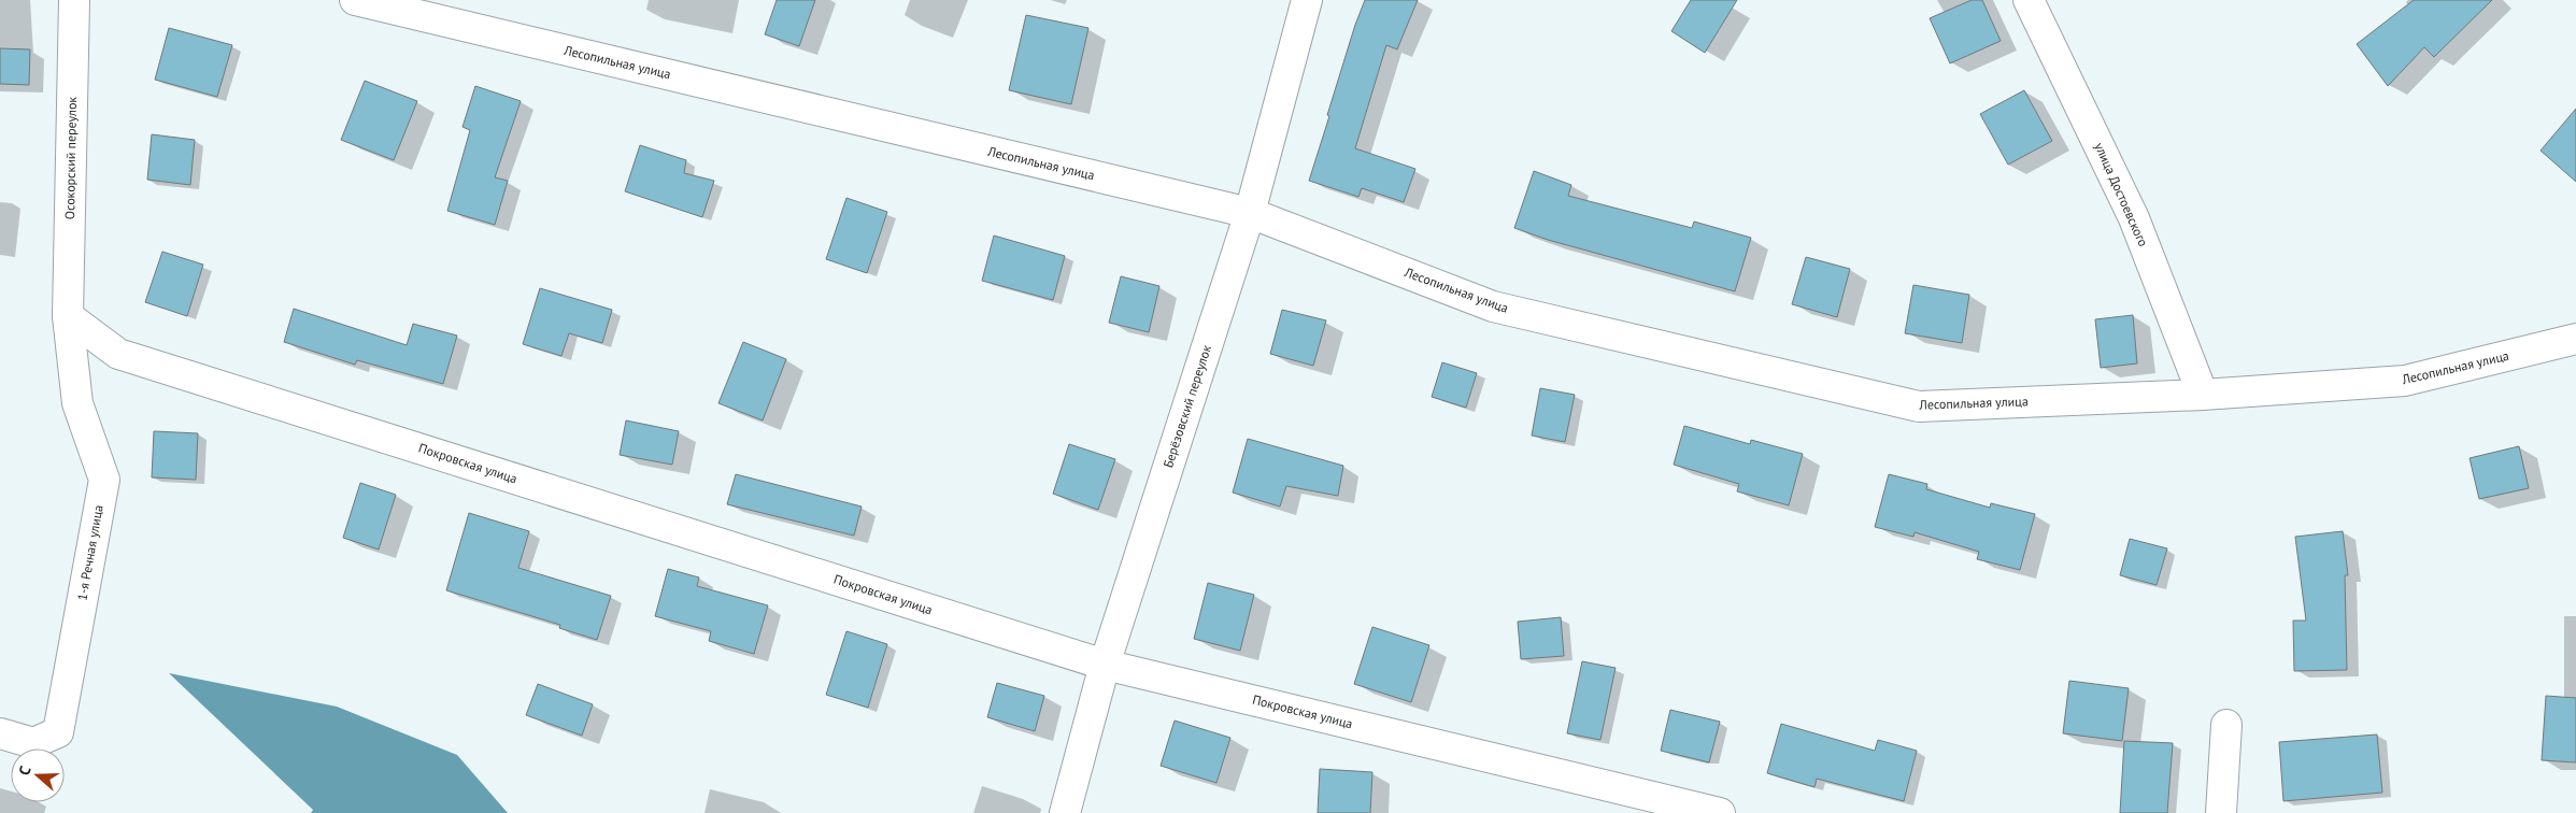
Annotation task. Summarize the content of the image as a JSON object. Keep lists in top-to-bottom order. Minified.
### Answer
{"streets":{"street":["Лесопильная улица","Осокорский переулок","улица Достоевского","Берёзовский переулок","Покровская улица","1-я Речная улица"]},"crossings":[["Лесопильная улица","улица Достоевского"],["Лесопильная улица","Берёзовский переулок"],["Осокорский переулок","Покровская улица"],["Осокорский переулок","1-я Речная улица"],["Берёзовский переулок","Покровская улица"],["Покровская улица","1-я Речная улица"]],"north":"left"}
